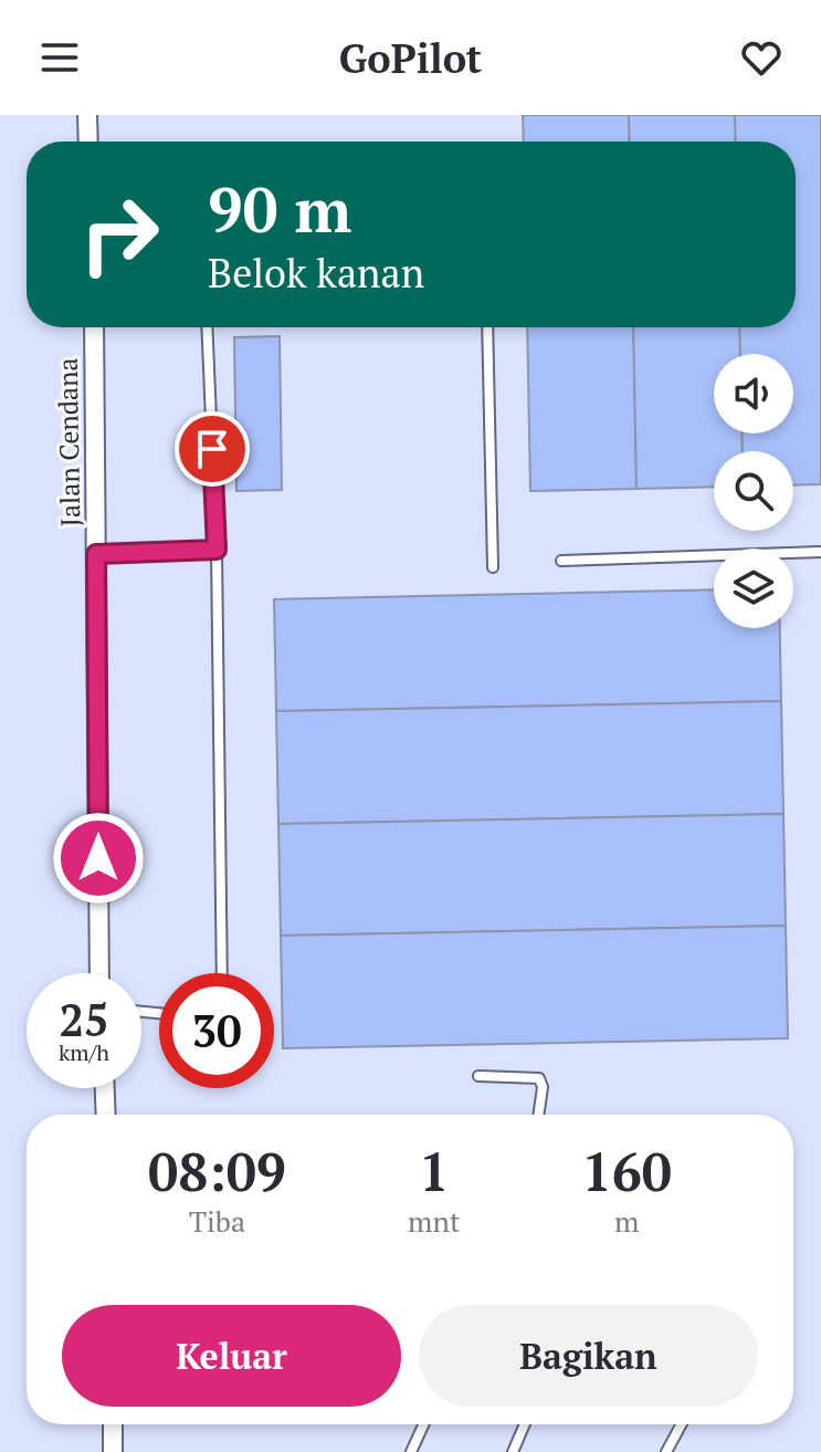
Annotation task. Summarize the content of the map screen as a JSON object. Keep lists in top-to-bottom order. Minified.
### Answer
{"streets":{"street":["Jalan Cendana"]},"page":{"header":"GoPilot","turn":["90 m","Belok kanan"],"speed":"25 km/h","limit":"30","eta":["08:09","Tiba","1","mnt","160","m"],"buttons":["Keluar","Bagikan"]}}
